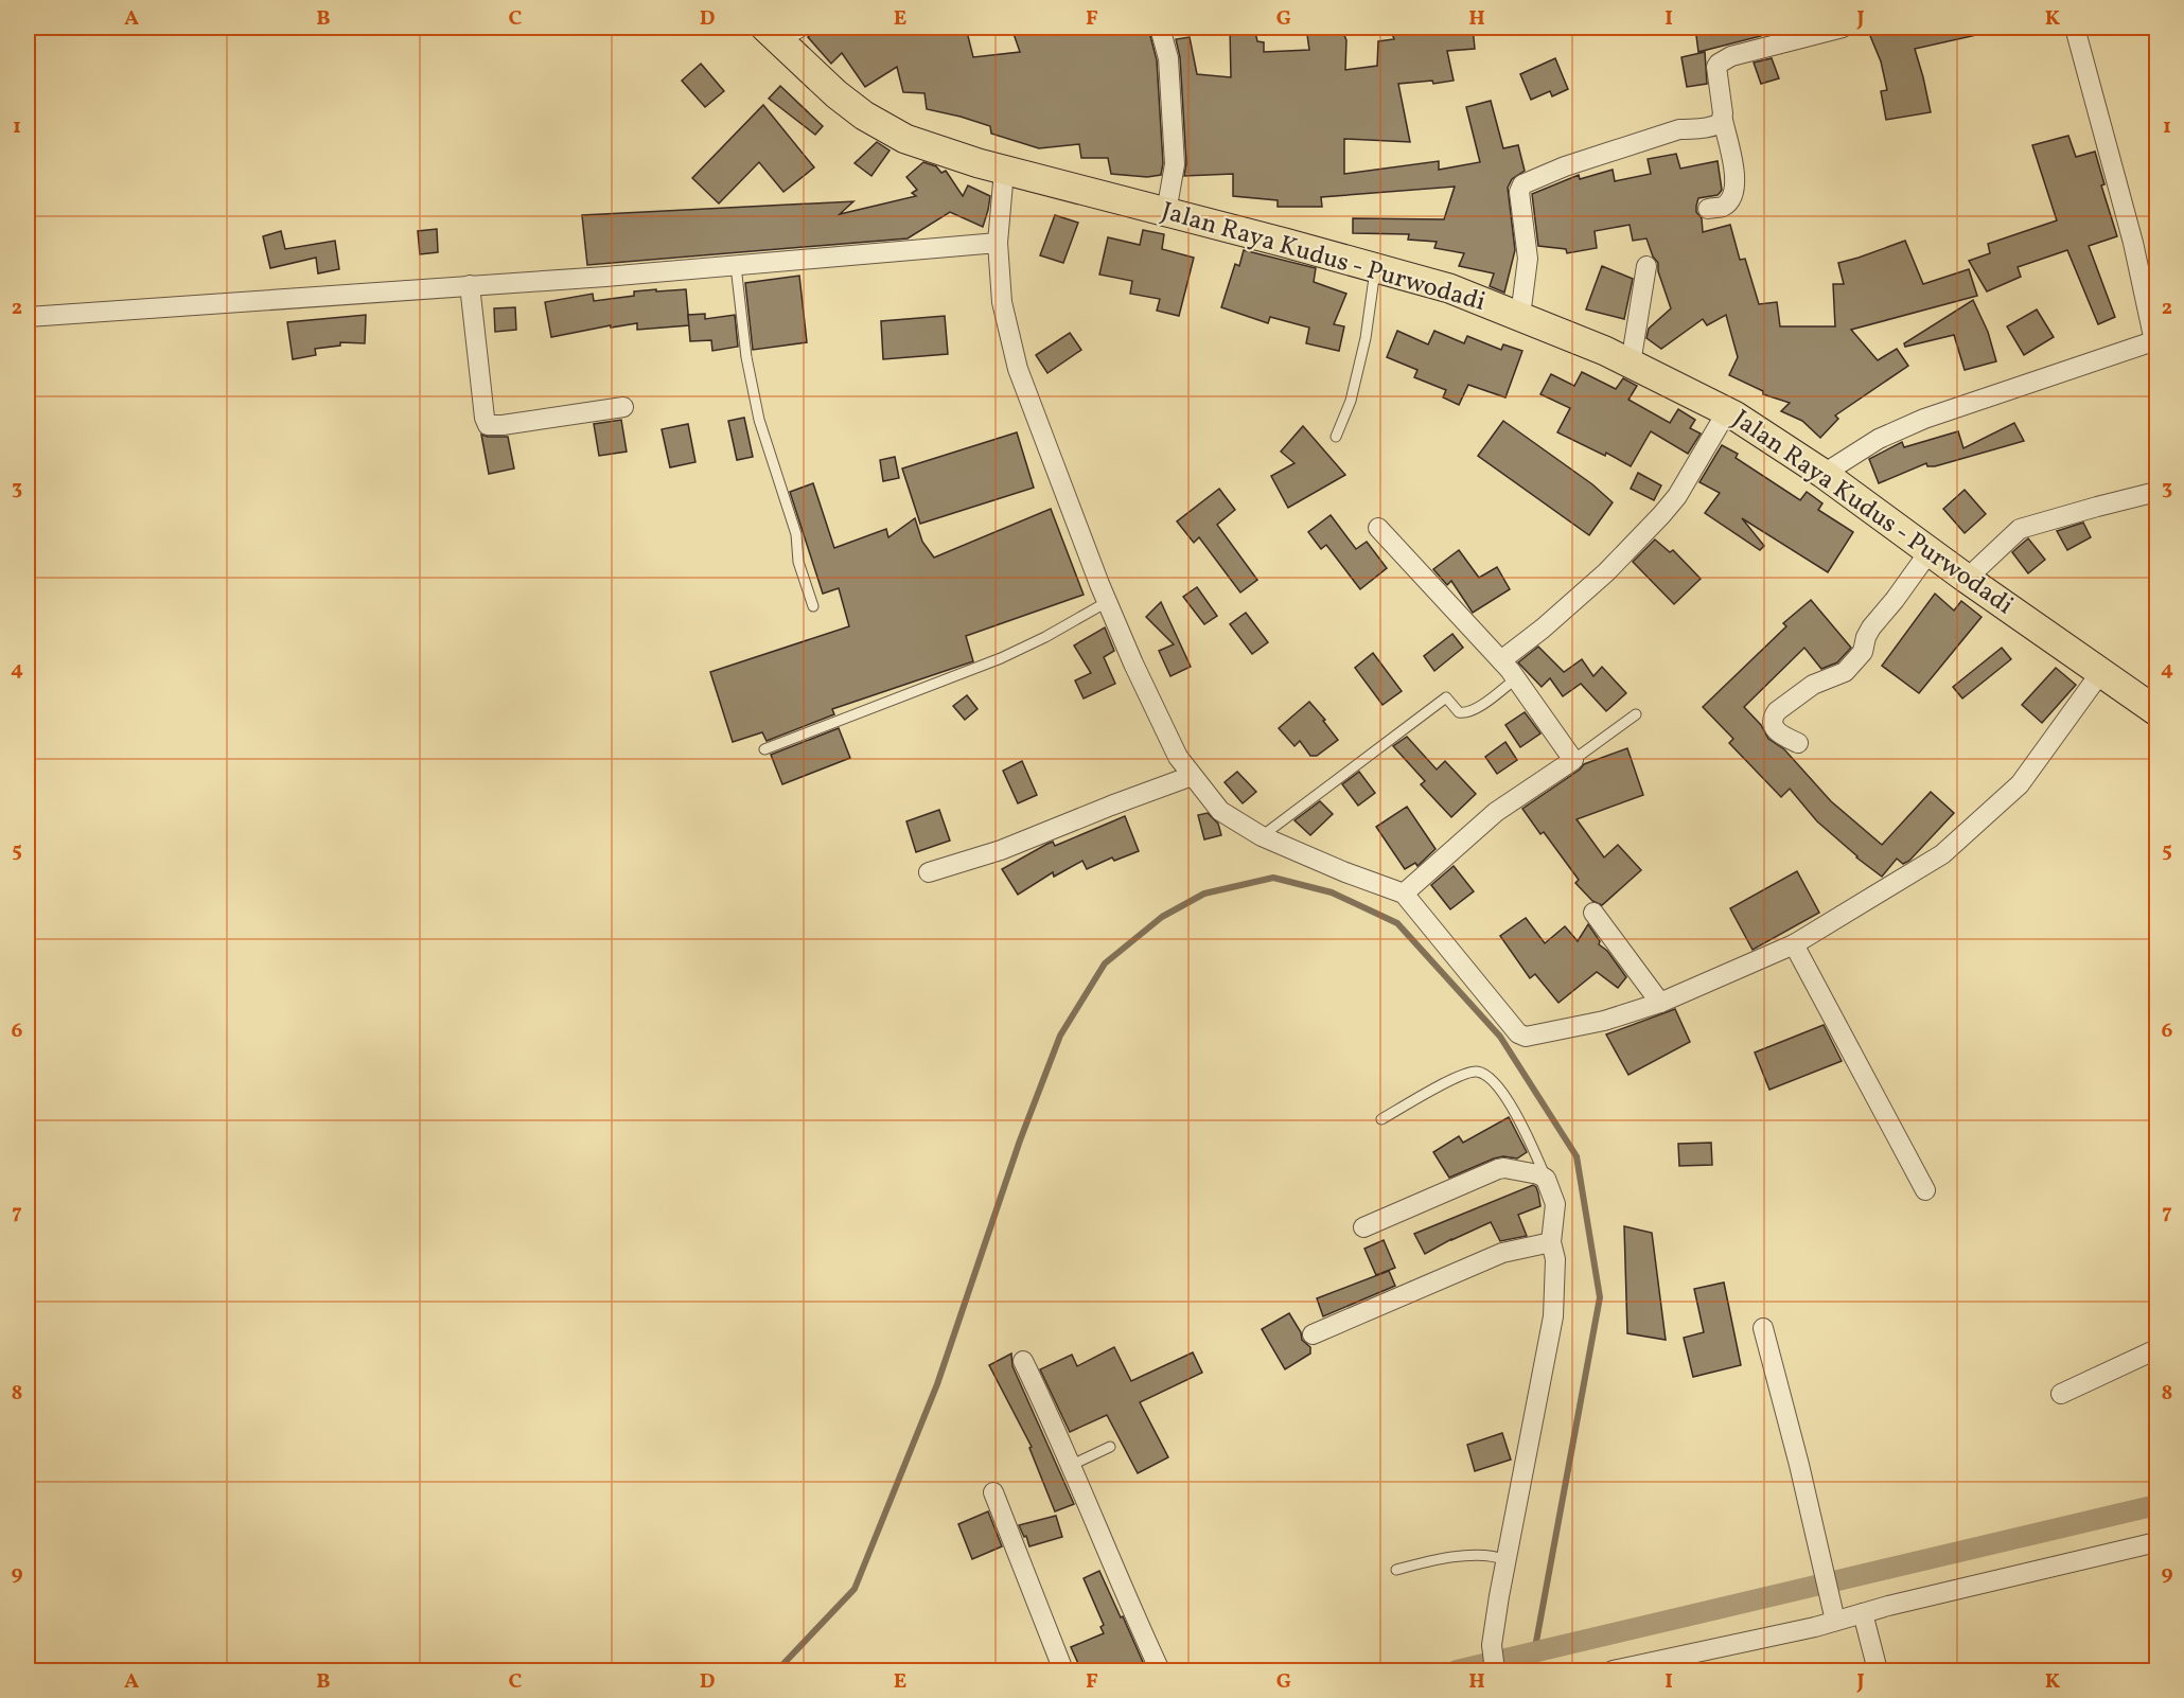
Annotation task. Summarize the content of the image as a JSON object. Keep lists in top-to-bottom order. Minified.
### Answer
{"streets":{"main road":["Jalan Raya Kudus - Purwodadi"]},"grid":{"columns":["A","B","C","D","E","F","G","H","I","J","K"],"rows":["1","2","3","4","5","6","7","8","9"]}}
